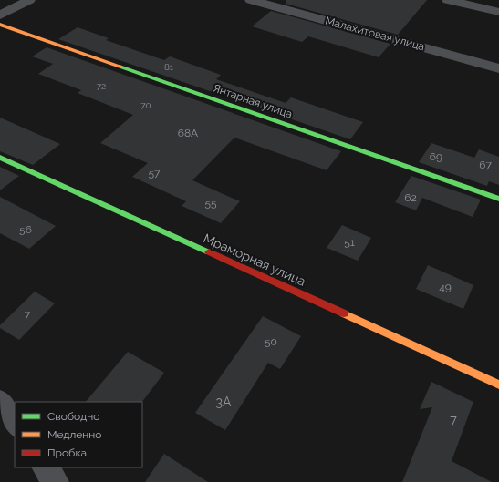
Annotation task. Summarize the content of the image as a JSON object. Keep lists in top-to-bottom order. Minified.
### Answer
{"streets":{"street":["Малахитовая улица","Янтарная улица","Мраморная улица"]},"house_numbers":["81","72","70","68А","69","67","57","62","55","56","51","49","7","50","3А","7"],"legend":["Свободно","Медленно","Пробка"]}
